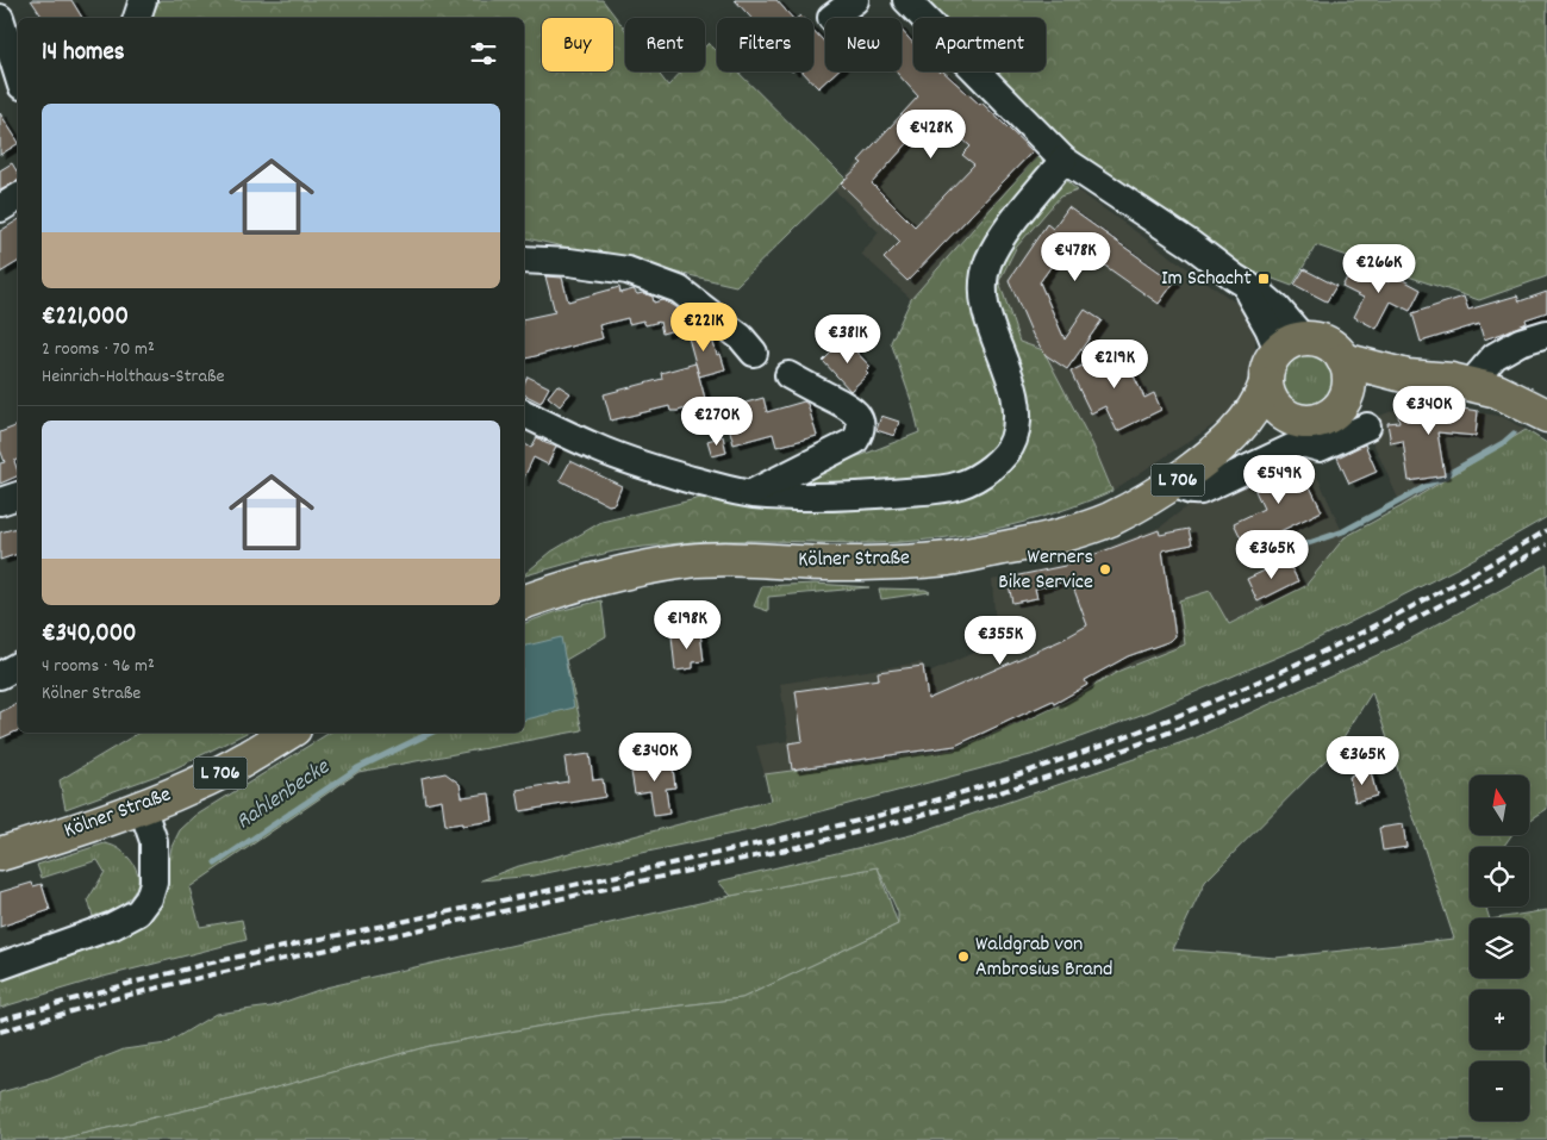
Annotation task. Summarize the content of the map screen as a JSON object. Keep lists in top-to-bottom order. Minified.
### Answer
{"streets":{"main road":["L 706","Kölner Straße"]},"water":["Rahlenbecke"],"places":{"transit":["Im Schacht"],"other":["Werners Bike Service","Waldgrab von Ambrosius Brand"]},"north":"top","page":{"chip":["Buy","Rent","Filters","New","Apartment"],"heading":"14 homes","list":[{"name":"€221,000","note":"2 rooms · 70 m² · Heinrich-Holthaus-Straße"},{"name":"€340,000","note":"4 rooms · 96 m² · Kölner Straße"}],"price":["€428K","€478K","€266K","€221K","€381K","€219K","€340K","€270K","€549K","€365K","€198K","€355K","€340K","€365K"],"map_buttons":["+","−"]}}
